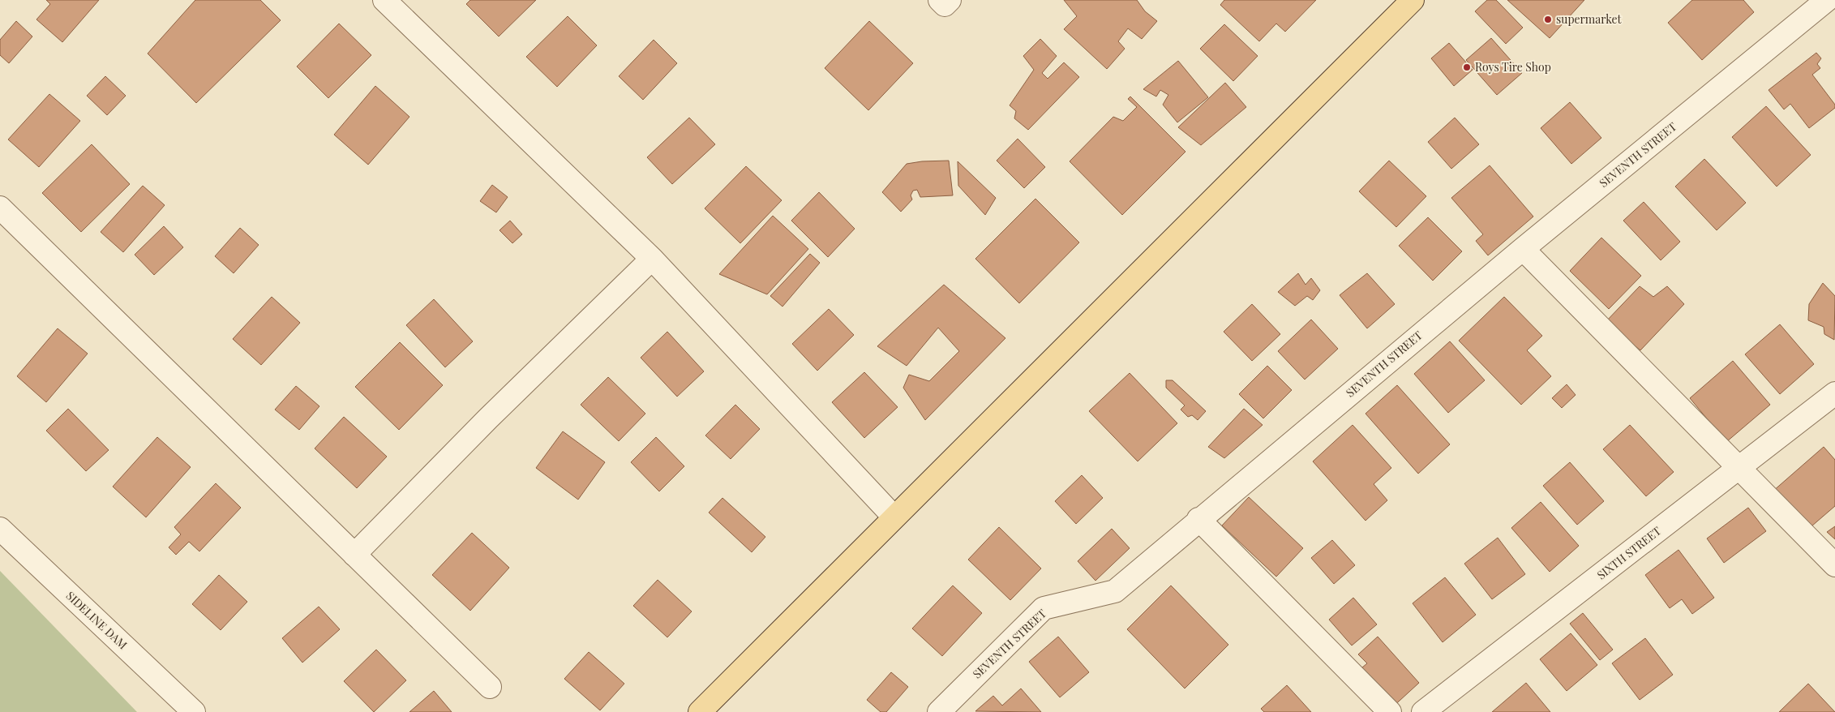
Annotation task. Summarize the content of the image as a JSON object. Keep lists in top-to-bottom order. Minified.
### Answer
{"streets":{"street":["SEVENTH STREET","SIXTH STREET","SIDELINE DAM"]},"places":["supermarket","Roys Tire Shop"]}
